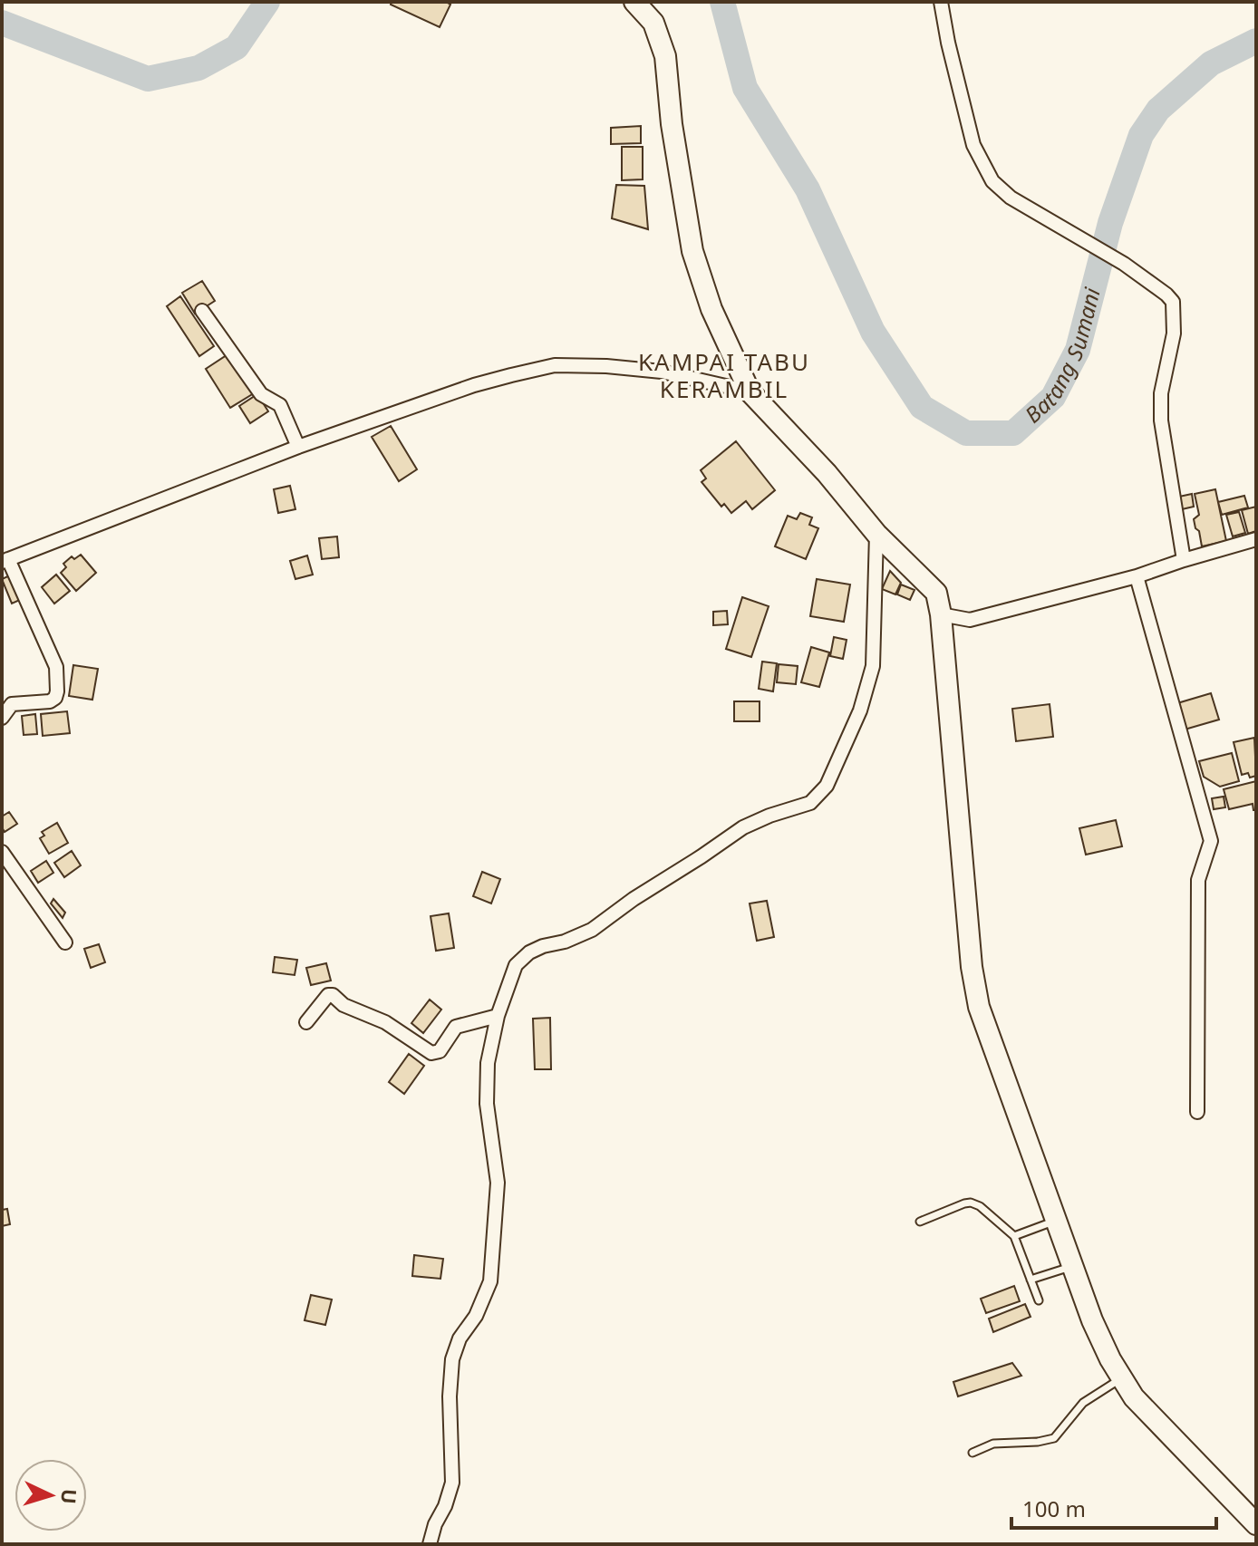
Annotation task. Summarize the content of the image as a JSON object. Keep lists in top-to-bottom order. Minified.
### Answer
{"districts":["KAMPAI TABU KERAMBIL"],"water":["Batang Sumani"],"scale_bar":"100 m","north":"right"}
